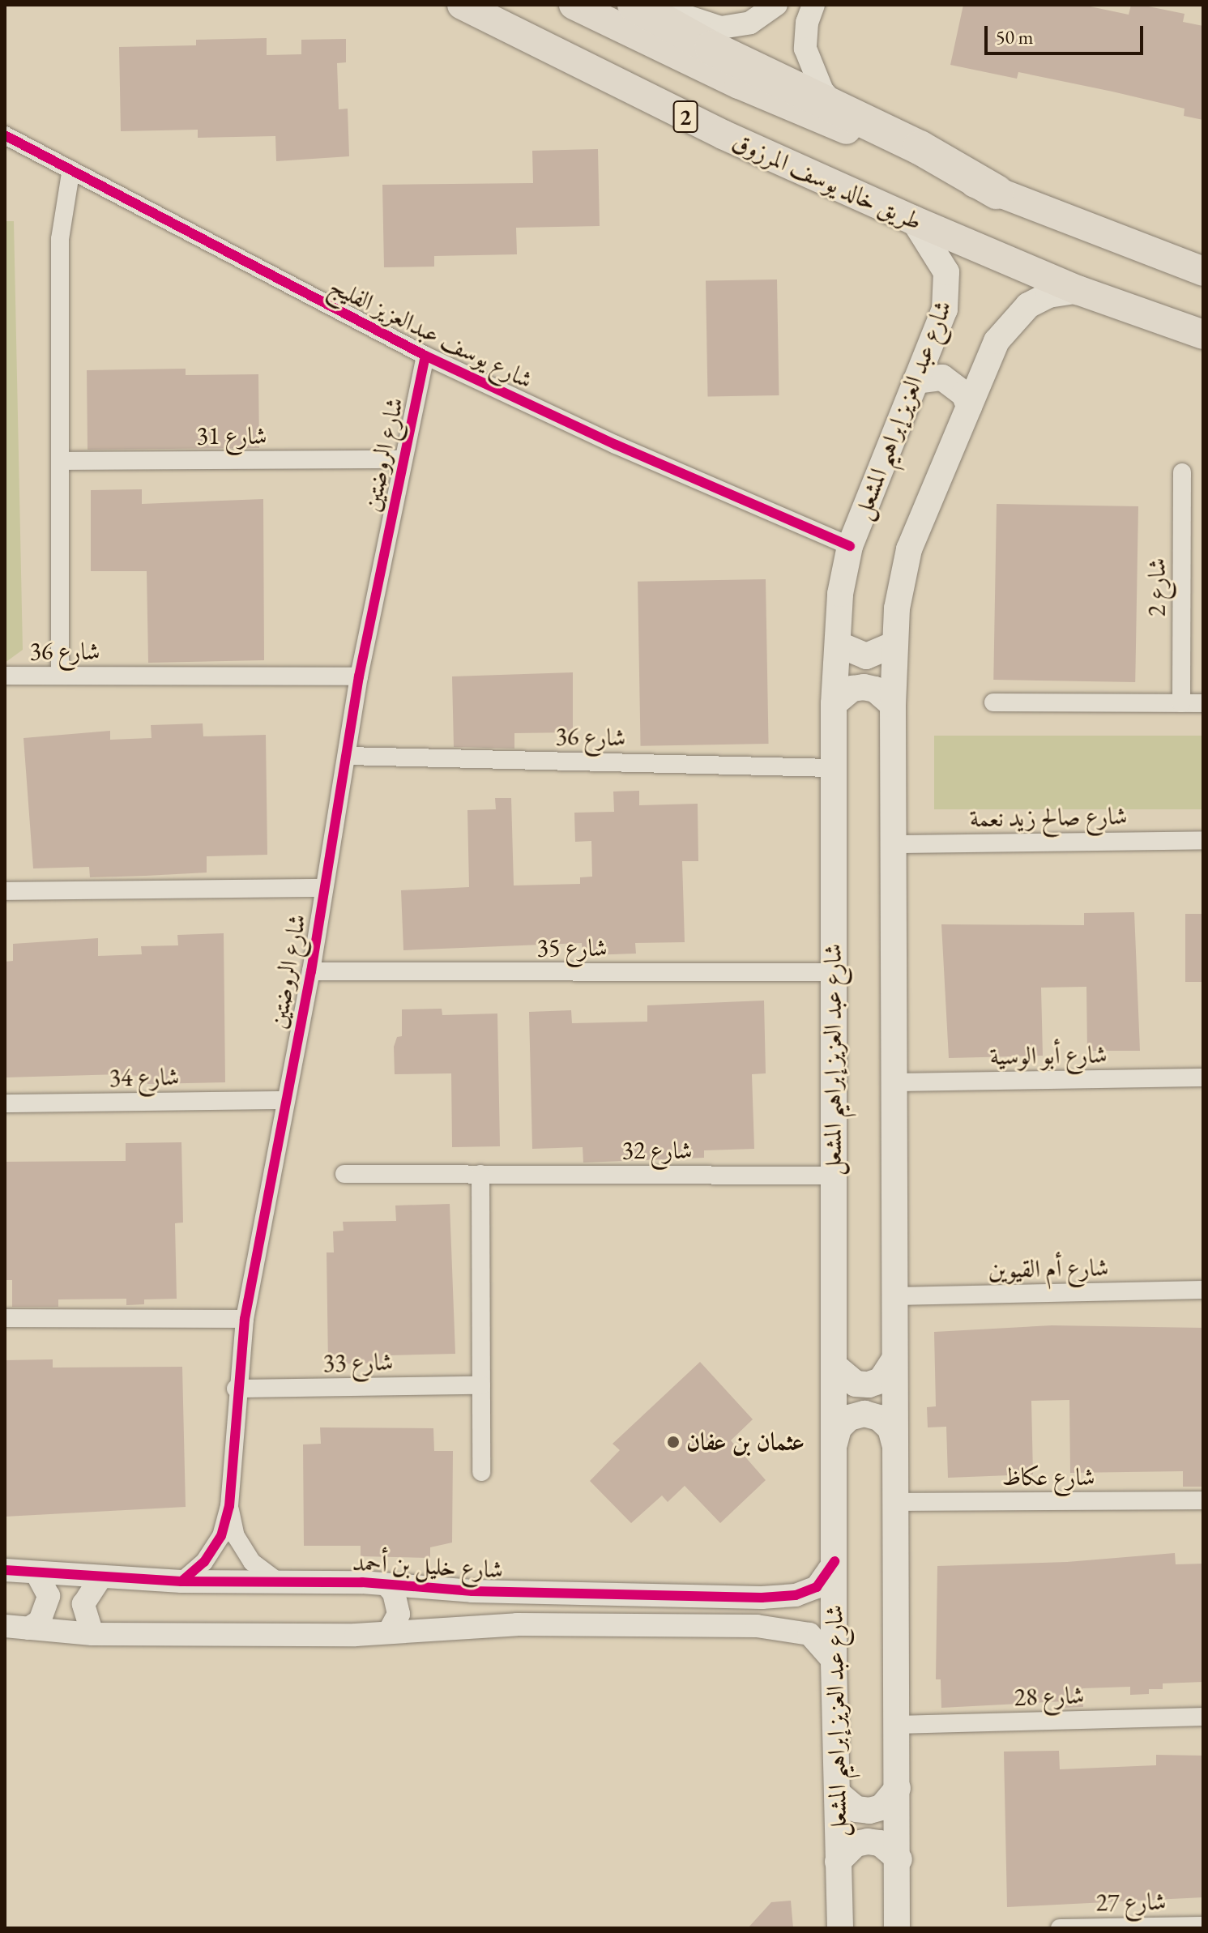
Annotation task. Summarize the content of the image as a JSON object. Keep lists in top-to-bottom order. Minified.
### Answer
{"streets":{"main road":["2","طريق خالد يوسف المرزوق","شارع عبد العزيز إبراهيم المشعل"],"street":["شارع يوسف عبدالعزيز الفليج","شارع 31","شارع الروضتين","شارع 2","شارع 36","شارع صالح زيد نعمة","شارع 35","شارع أبو الوسية","شارع 34","شارع 32","شارع أم القيوين","شارع 33","شارع عكاظ","شارع خليل بن أحمد","شارع 28","شارع 27"]},"crossings":[["طريق خالد يوسف المرزوق","شارع عبد العزيز إبراهيم المشعل"],["شارع يوسف عبدالعزيز الفليج","شارع عبد العزيز إبراهيم المشعل"],["شارع يوسف عبدالعزيز الفليج","شارع الروضتين"],["شارع عبد العزيز إبراهيم المشعل","شارع 36"],["شارع عبد العزيز إبراهيم المشعل","شارع 35"],["شارع عبد العزيز إبراهيم المشعل","شارع 32"],["شارع عبد العزيز إبراهيم المشعل","شارع خليل بن أحمد"],["شارع 31","شارع الروضتين"],["شارع الروضتين","شارع 36"],["شارع الروضتين","شارع 35"],["شارع الروضتين","شارع 34"],["شارع الروضتين","شارع 33"],["شارع الروضتين","شارع خليل بن أحمد"]],"places":["عثمان بن عفان"],"scale_bar":"50 m"}
